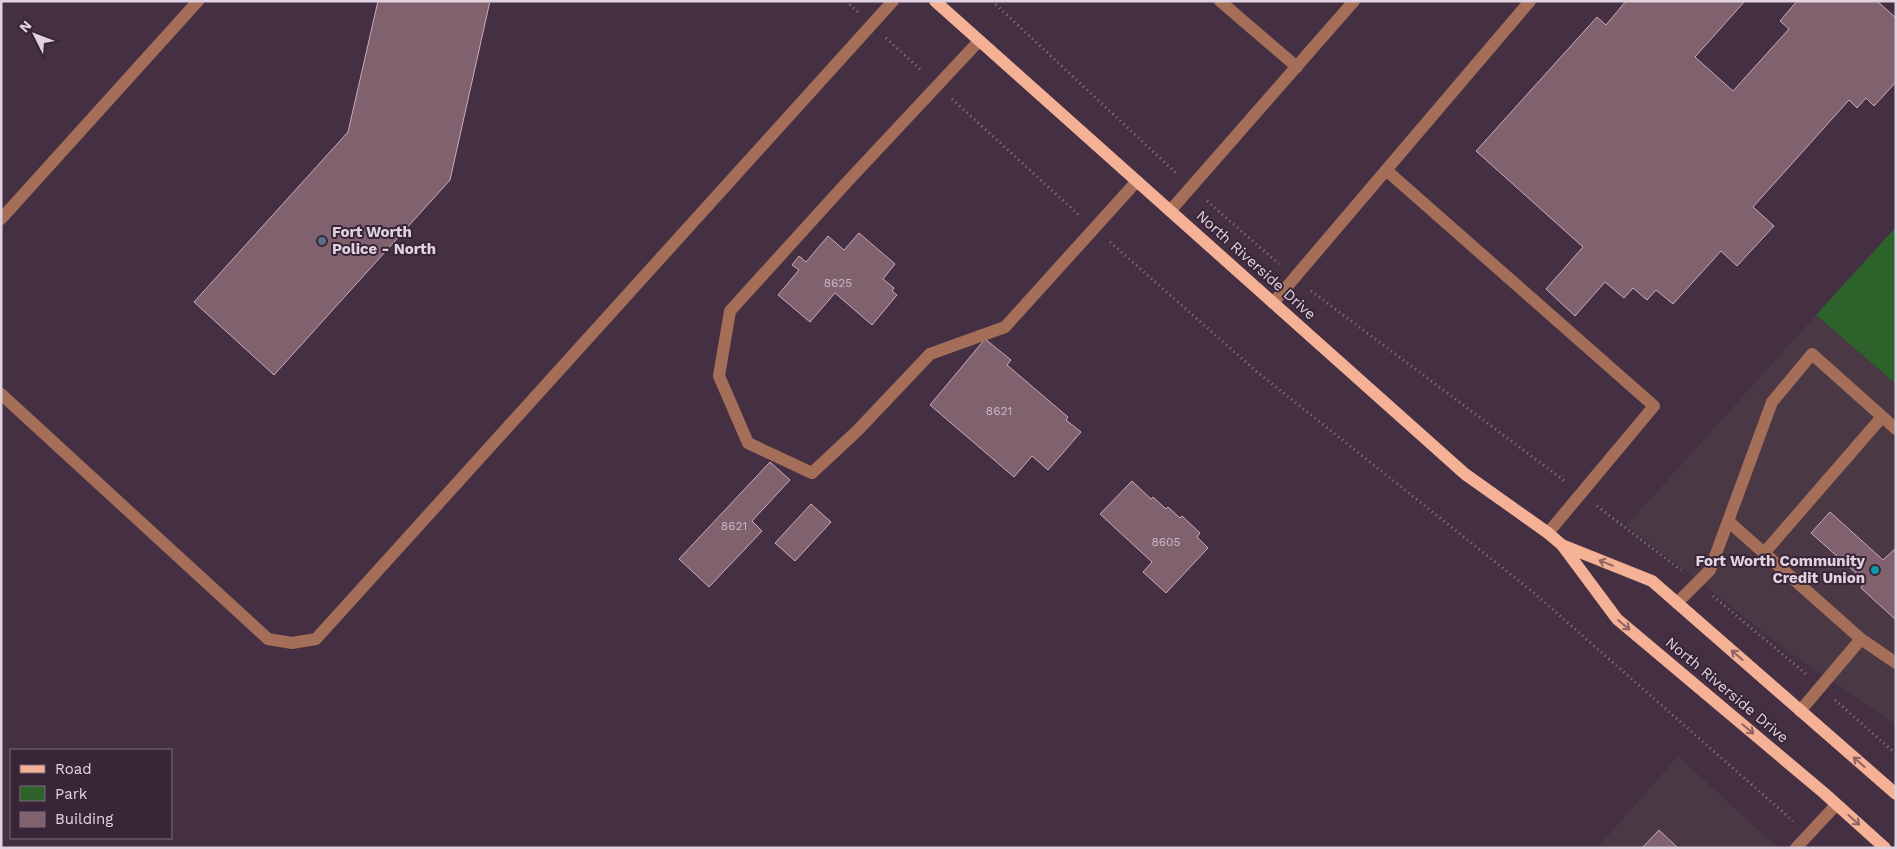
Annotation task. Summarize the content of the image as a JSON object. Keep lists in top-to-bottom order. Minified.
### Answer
{"streets":{"main road":["North Riverside Drive"]},"places":["Fort Worth Police - North","Fort Worth Community Credit Union"],"house_numbers":["8625","8621","8621","8605"],"legend":["Road","Park","Building"],"north":"top left"}
